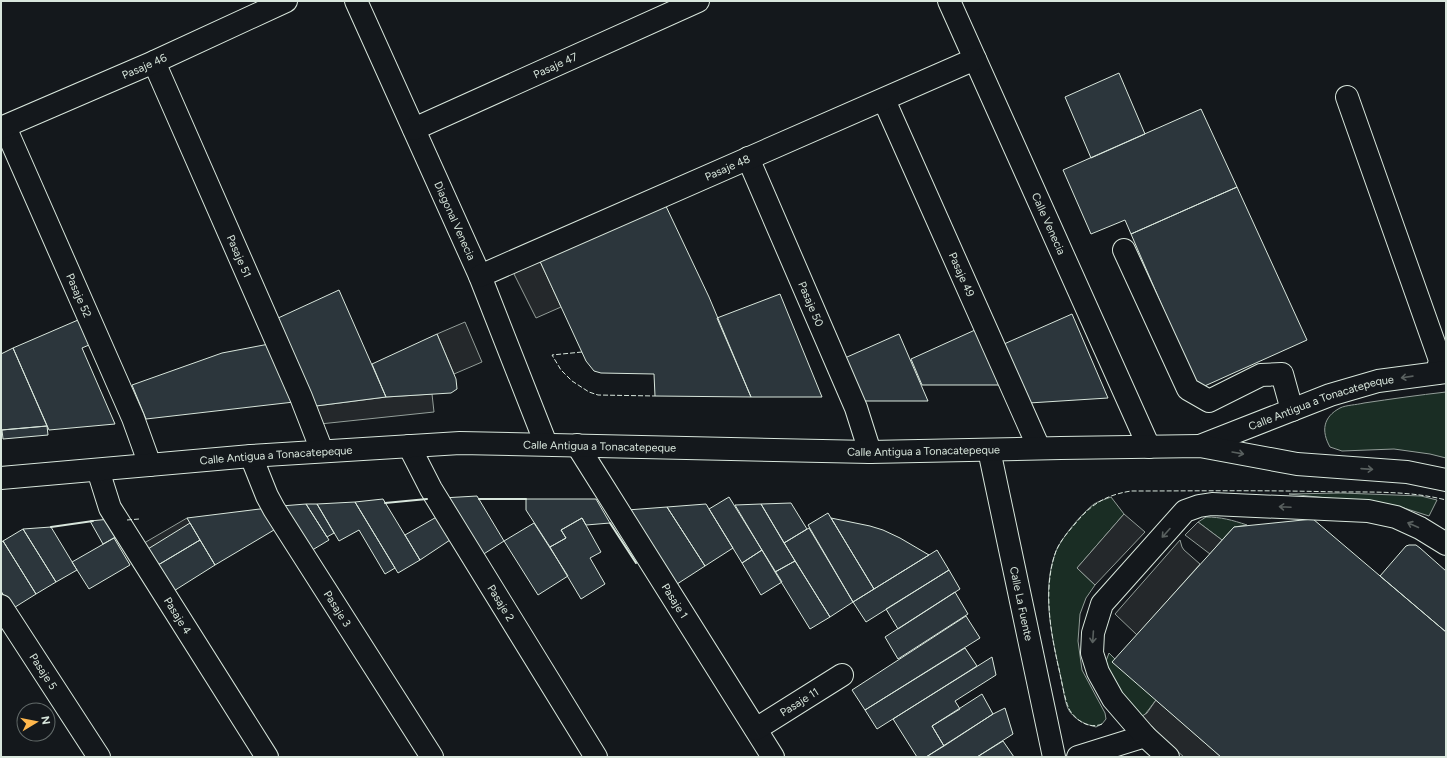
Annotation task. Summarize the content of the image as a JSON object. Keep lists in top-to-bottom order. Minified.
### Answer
{"streets":{"street":["Pasaje 47","Pasaje 46","Pasaje 48","Diagonal Venecia","Calle Venecia","Pasaje 51","Pasaje 49","Pasaje 52","Pasaje 50","Calle Antigua a Tonacatepeque","Pasaje 1","Pasaje 2","Calle La Fuente","Pasaje 3","Pasaje 4","Pasaje 5","Pasaje 11"]},"crossings":[["Pasaje 47","Diagonal Venecia"],["Pasaje 46","Pasaje 51"],["Pasaje 46","Pasaje 52"],["Pasaje 48","Diagonal Venecia"],["Pasaje 48","Calle Venecia"],["Pasaje 48","Pasaje 49"],["Pasaje 48","Pasaje 50"],["Diagonal Venecia","Calle Antigua a Tonacatepeque"],["Calle Venecia","Calle Antigua a Tonacatepeque"],["Pasaje 51","Calle Antigua a Tonacatepeque"],["Pasaje 49","Calle Antigua a Tonacatepeque"],["Pasaje 52","Calle Antigua a Tonacatepeque"],["Pasaje 50","Calle Antigua a Tonacatepeque"],["Calle Antigua a Tonacatepeque","Pasaje 1"],["Calle Antigua a Tonacatepeque","Pasaje 2"],["Calle Antigua a Tonacatepeque","Calle La Fuente"],["Calle Antigua a Tonacatepeque","Pasaje 3"],["Calle Antigua a Tonacatepeque","Pasaje 4"],["Pasaje 1","Pasaje 11"]],"north":"right"}
